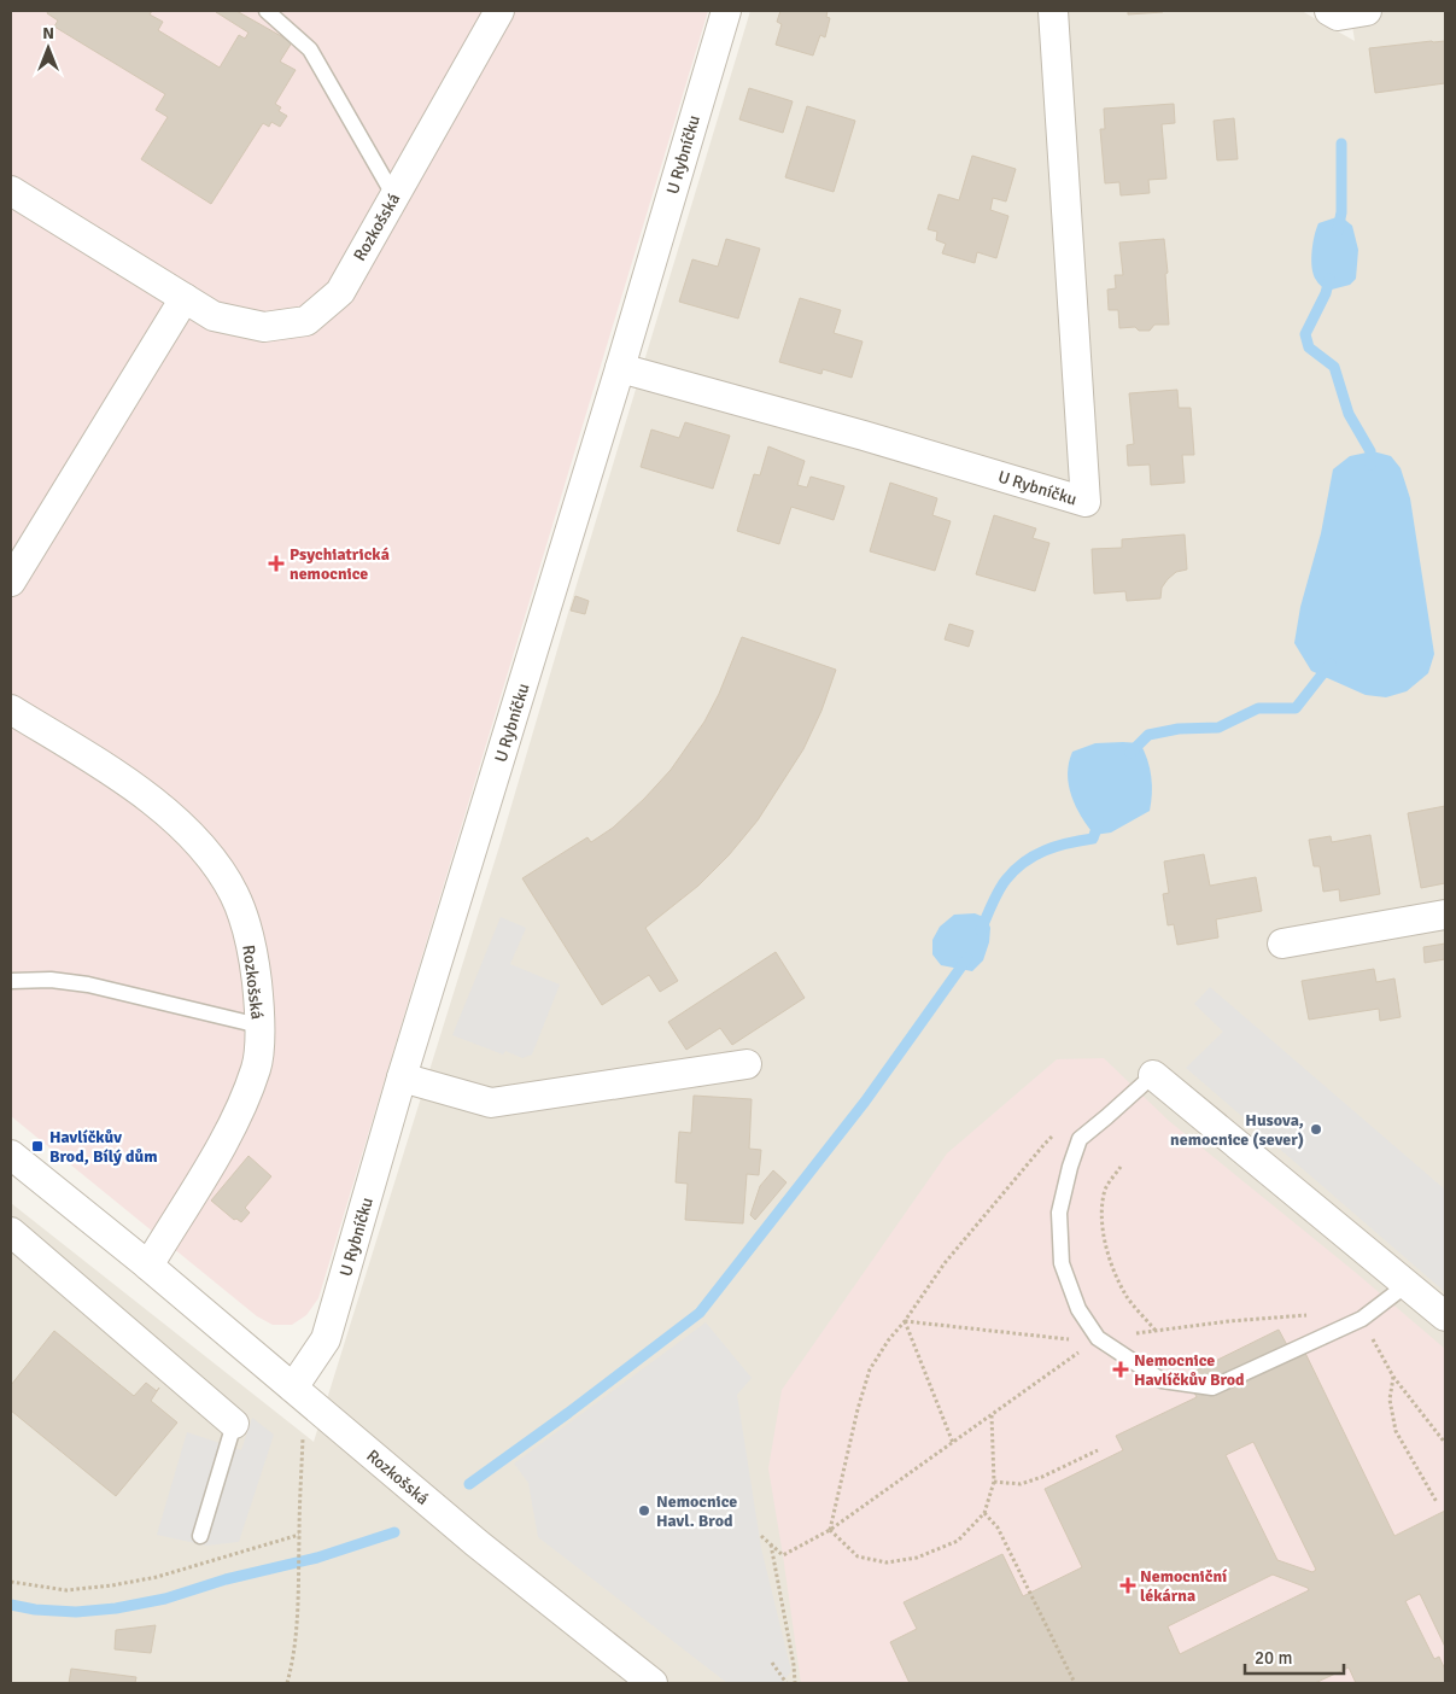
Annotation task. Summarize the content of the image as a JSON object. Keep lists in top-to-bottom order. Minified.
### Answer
{"streets":{"street":["U Rybníčku","Rozkošská"]},"crossings":[["U Rybníčku","Rozkošská"]],"places":{"health":["Psychiatrická nemocnice","Nemocnice Havlíčkův Brod","Nemocniční lékárna"],"other":["Husova, nemocnice (sever)","Nemocnice Havl. Brod"],"transit":["Havlíčkův Brod, Bílý dům"]},"scale_bar":"20 m","north":"top"}
